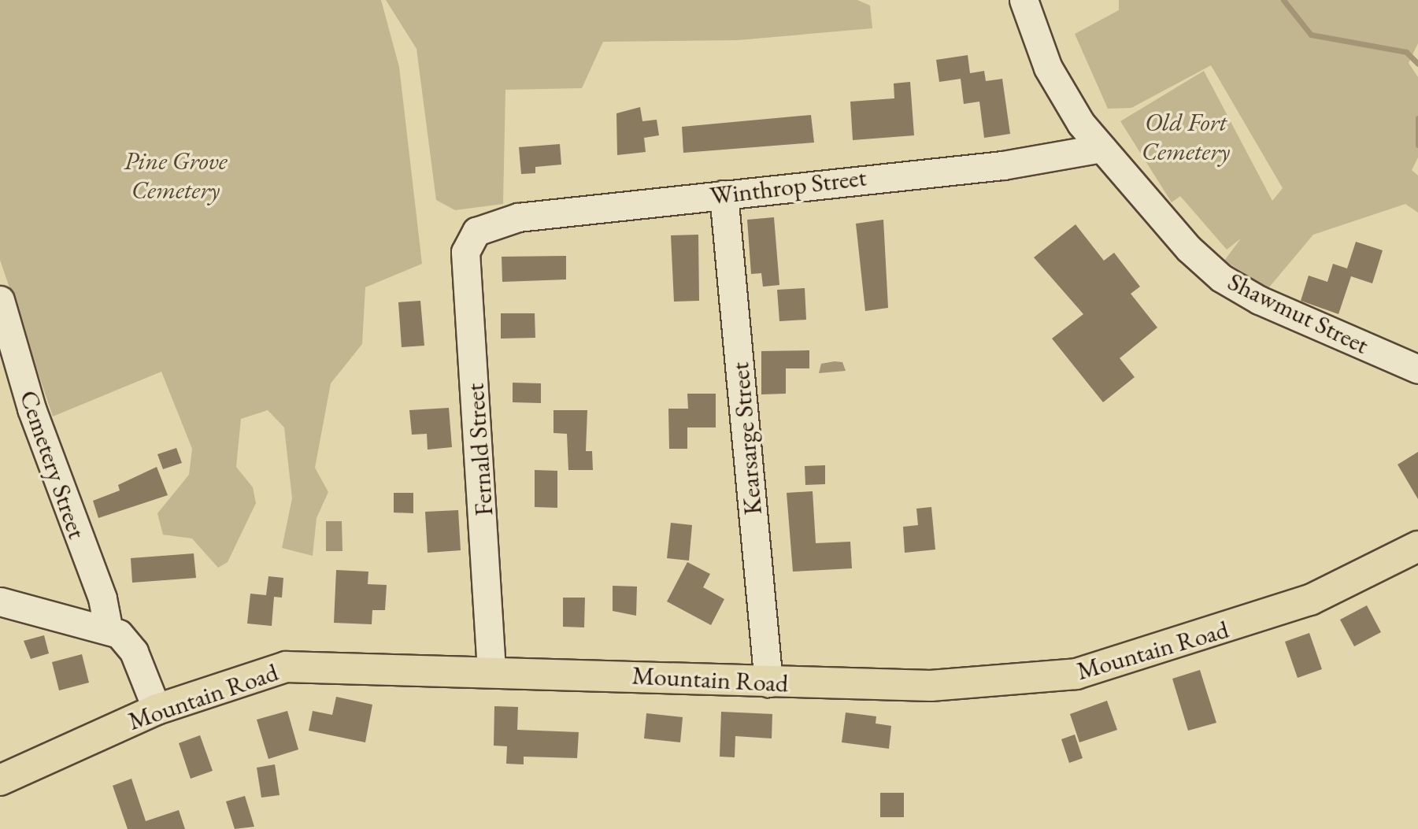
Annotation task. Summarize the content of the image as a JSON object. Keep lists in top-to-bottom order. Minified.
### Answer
{"streets":{"main road":["Mountain Road"],"street":["Winthrop Street","Shawmut Street","Kearsarge Street","Fernald Street","Cemetery Street"]},"crossings":[["Winthrop Street","Shawmut Street"],["Winthrop Street","Kearsarge Street"],["Winthrop Street","Fernald Street"],["Kearsarge Street","Mountain Road"],["Fernald Street","Mountain Road"]],"parks":["Old Fort Cemetery","Pine Grove Cemetery"]}
